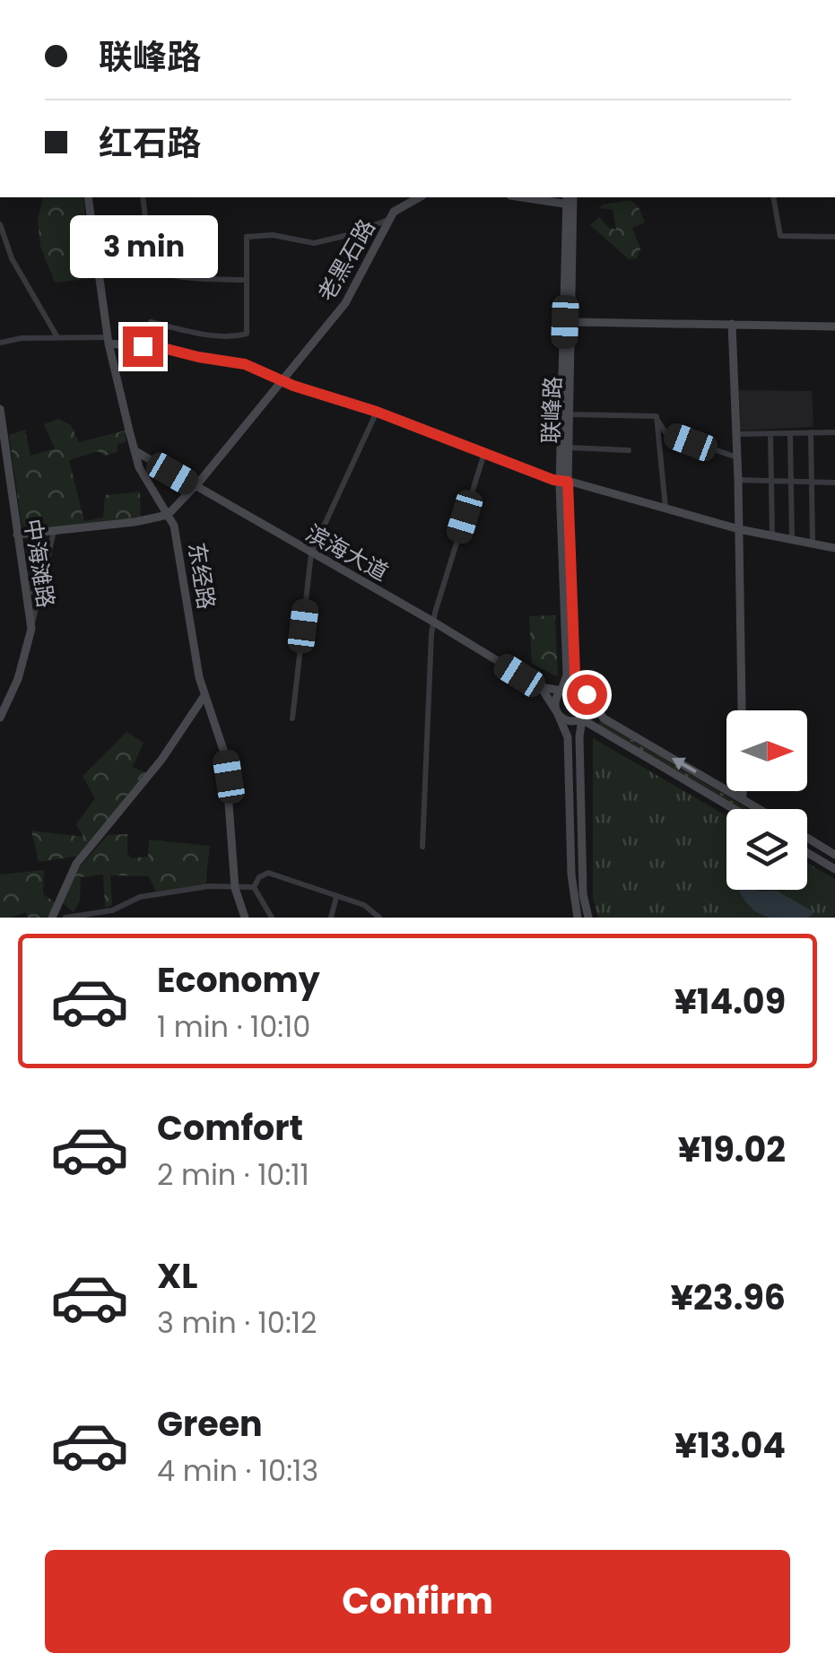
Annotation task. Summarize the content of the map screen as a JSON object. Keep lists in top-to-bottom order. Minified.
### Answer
{"streets":{"main road":["老黑石路","联峰路","滨海大道","中海滩路","东经路"]},"crossings":[["老黑石路","滨海大道"],["老黑石路","东经路"],["滨海大道","东经路"]],"north":"right","page":{"banner":["联峰路","红石路"],"bubble":"3 min","list":[{"name":"Economy","note":"1 min · 10:10","value":"¥14.09"},{"name":"Comfort","note":"2 min · 10:11","value":"¥19.02"},{"name":"XL","note":"3 min · 10:12","value":"¥23.96"},{"name":"Green","note":"4 min · 10:13","value":"¥13.04"}],"buttons":"Confirm"}}
